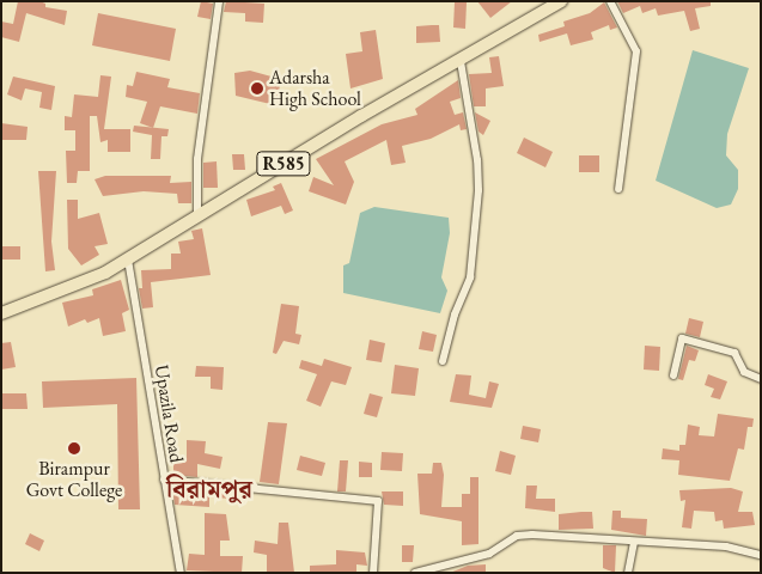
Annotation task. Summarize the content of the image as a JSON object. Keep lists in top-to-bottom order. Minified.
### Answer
{"streets":{"main road":["R585"],"street":["Upazila Road"]},"crossings":[["R585","Upazila Road"]],"districts":["বিরামপুর"],"places":["Adarsha High School","Birampur Govt College"]}
